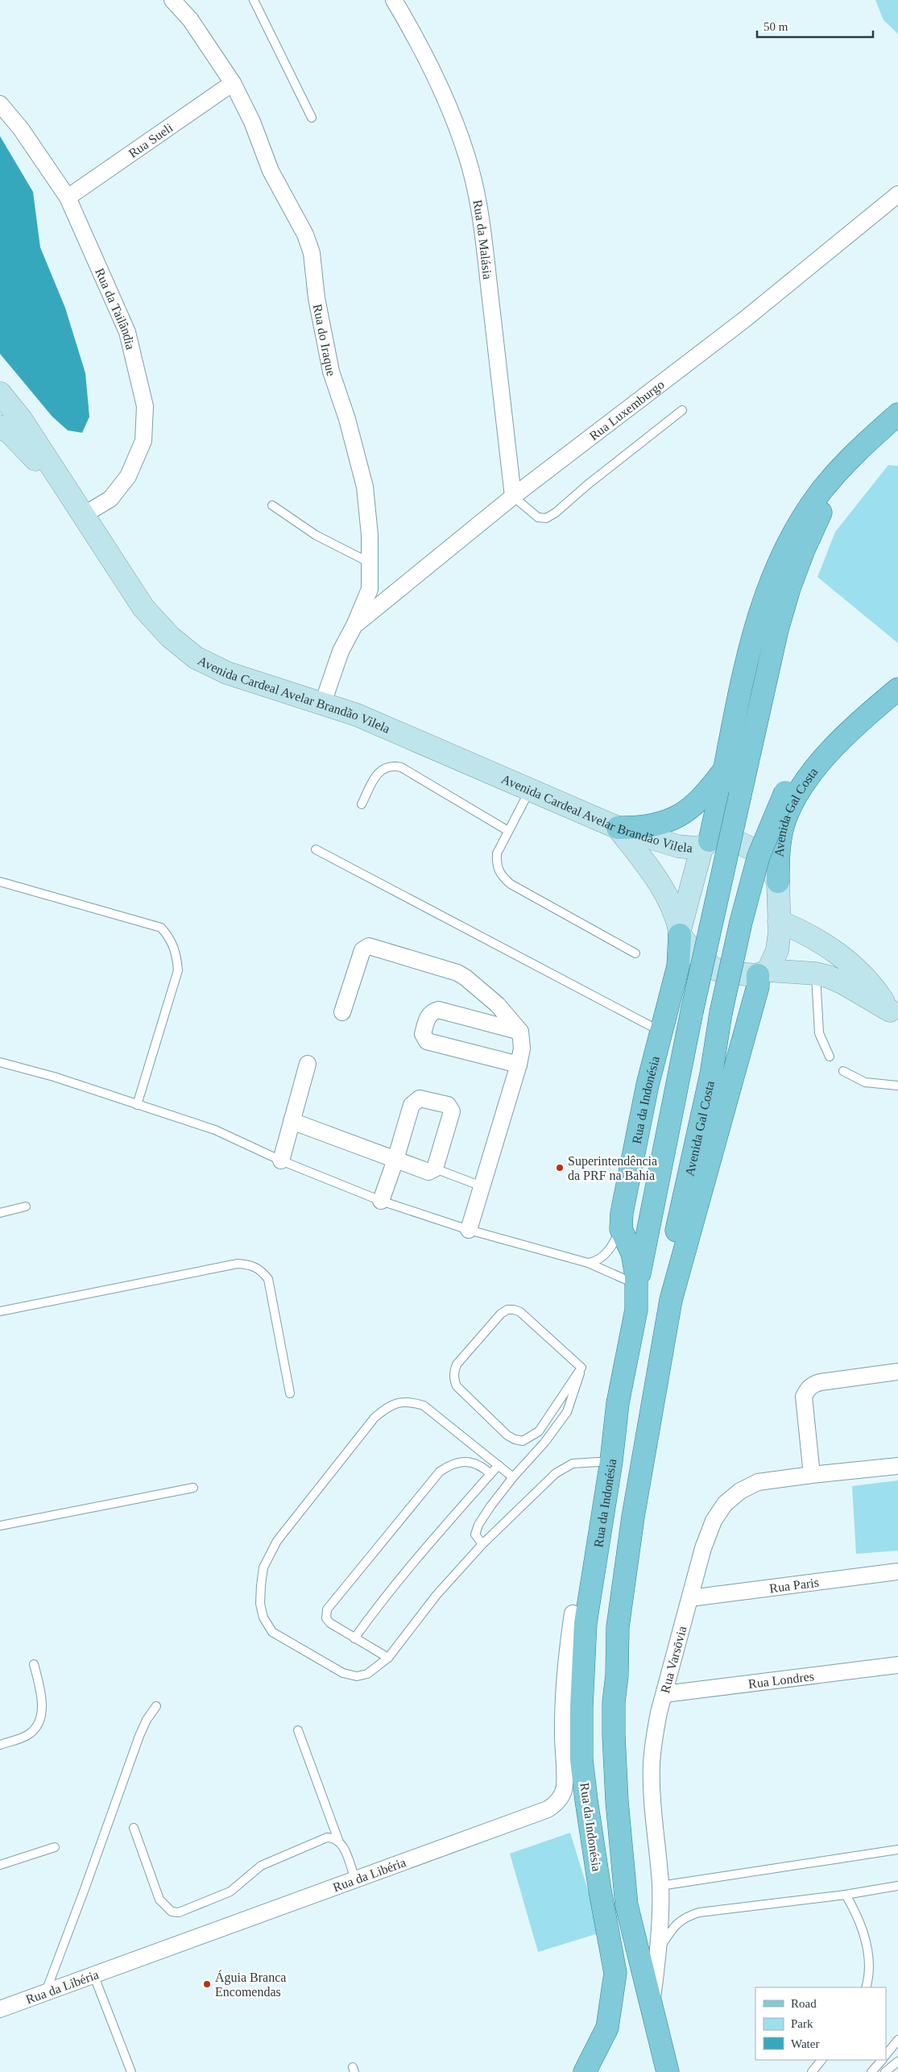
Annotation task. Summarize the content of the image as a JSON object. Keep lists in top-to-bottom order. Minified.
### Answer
{"streets":{"main road":["Avenida Cardeal Avelar Brandão Vilela","Avenida Gal Costa","Rua da Indonésia"],"street":["Rua Sueli","Rua da Malásia","Rua da Tailândia","Rua do Iraque","Rua Luxemburgo","Rua Paris","Rua Varsōvia","Rua Londres","Rua da Libéria"]},"crossings":[["Rua Sueli","Rua da Tailândia"],["Rua Sueli","Rua do Iraque"],["Rua da Malásia","Rua Luxemburgo"],["Rua da Tailândia","Avenida Cardeal Avelar Brandão Vilela"],["Rua do Iraque","Rua Luxemburgo"],["Rua do Iraque","Avenida Cardeal Avelar Brandão Vilela"],["Avenida Cardeal Avelar Brandão Vilela","Avenida Gal Costa"],["Avenida Cardeal Avelar Brandão Vilela","Rua da Indonésia"],["Avenida Gal Costa","Rua da Indonésia"],["Rua da Indonésia","Rua Varsōvia"],["Rua Paris","Rua Varsōvia"],["Rua Varsōvia","Rua Londres"]],"places":["Superintendência da PRF na Bahia","Águia Branca Encomendas"],"legend":["Road","Park","Water"],"scale_bar":"50 m"}
